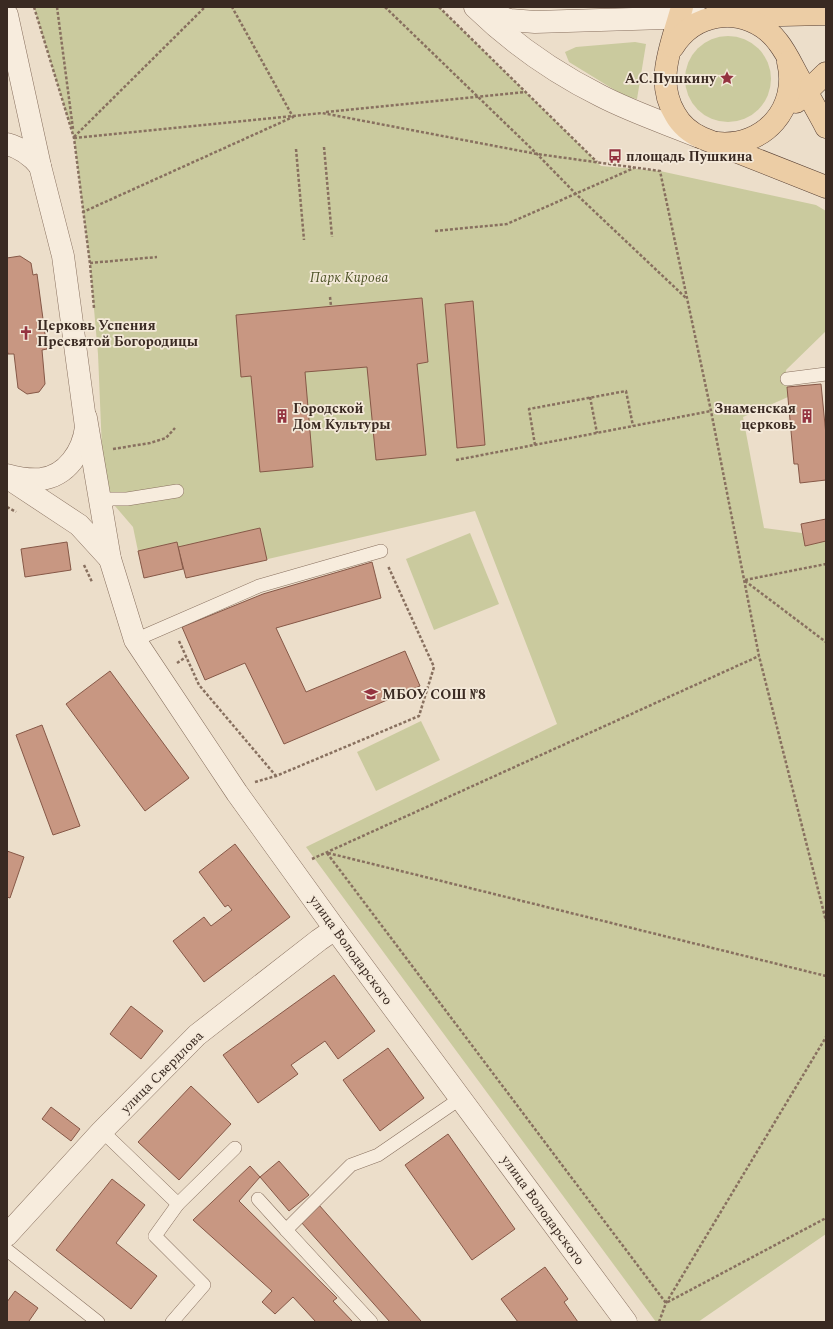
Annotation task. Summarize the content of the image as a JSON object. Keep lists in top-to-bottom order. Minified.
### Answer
{"streets":{"street":["улица Володарского","улица Свердлова"]},"crossings":[["улица Володарского","улица Свердлова"]],"parks":["Парк Кирова"],"places":{"place":["А.С.Пушкину"],"bus stop":["площадь Пушкина"],"church":["Церковь Успения Пресвятой Богородицы"],"building":["Городской Дом Культуры","Знаменская церковь"],"school or university":["МБОУ СОШ №8"]}}
